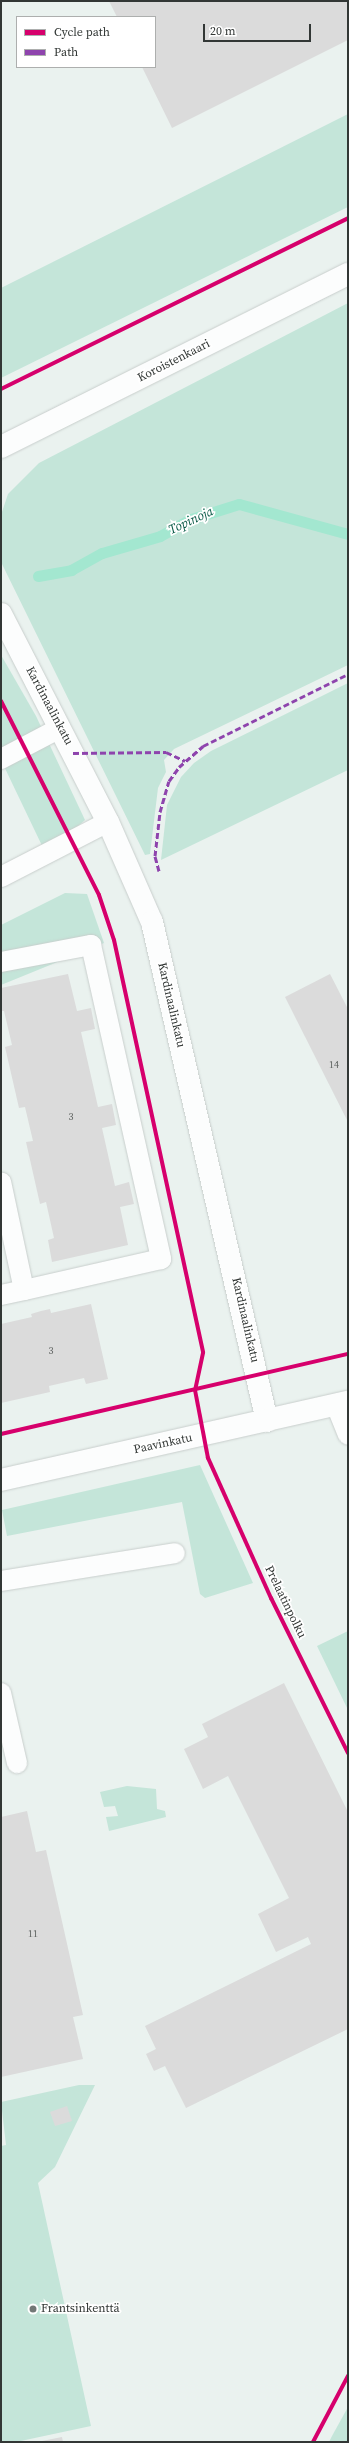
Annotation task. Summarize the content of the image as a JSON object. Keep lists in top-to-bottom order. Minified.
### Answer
{"streets":{"street":["Koroistenkaari","Kardinaalinkatu","Paavinkatu"],"cycle path":["Prelaatinpolku"]},"crossings":[["Kardinaalinkatu","Paavinkatu"]],"water":["Topinoja"],"places":["Frantsinkenttä"],"house_numbers":["14","3","3","11"],"legend":["Cycle path","Path"],"scale_bar":"20 m"}
